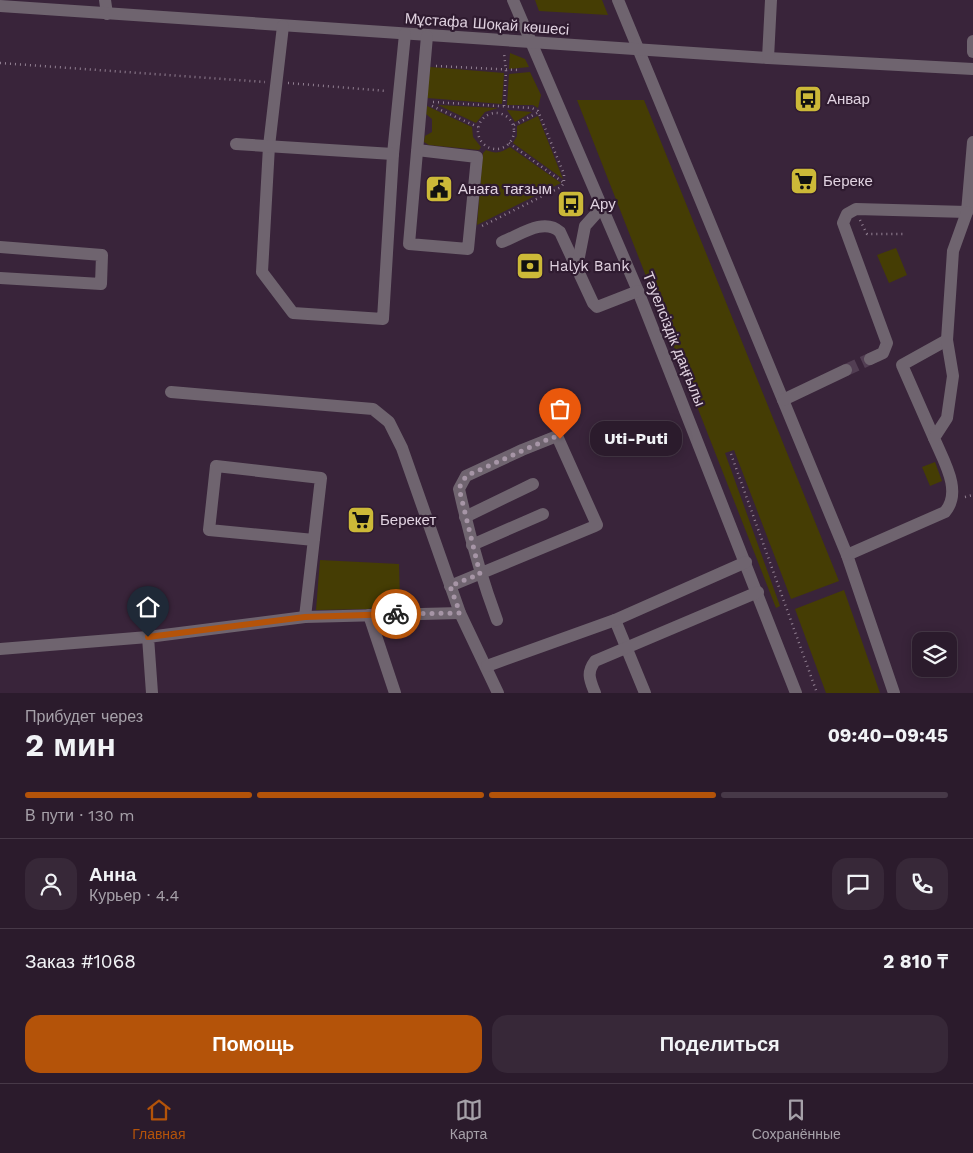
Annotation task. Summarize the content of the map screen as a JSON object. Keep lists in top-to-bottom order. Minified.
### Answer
{"streets":{"street":["Мұстафа Шоқай көшесі","Тәуелсіздік даңғылы"]},"crossings":[["Мұстафа Шоқай көшесі","Тәуелсіздік даңғылы"]],"places":{"bus stop":["Анвар","Ару"],"supermarket":["Береке","Берекет"],"public building":["Анаға тағзым"],"bank":["Halyk Bank"],"other":["Uti-Puti"]},"page":{"bubble":"Uti-Puti","heading":["2 мин","Прибудет через","09:40–09:45"],"panel":["Анна","Курьер · 4.4","Заказ #1068","2 810 ₸"],"bar":"В пути · 130 m","buttons":["Помощь","Поделиться"],"tabs":["Главная","Карта","Сохранённые"]}}
